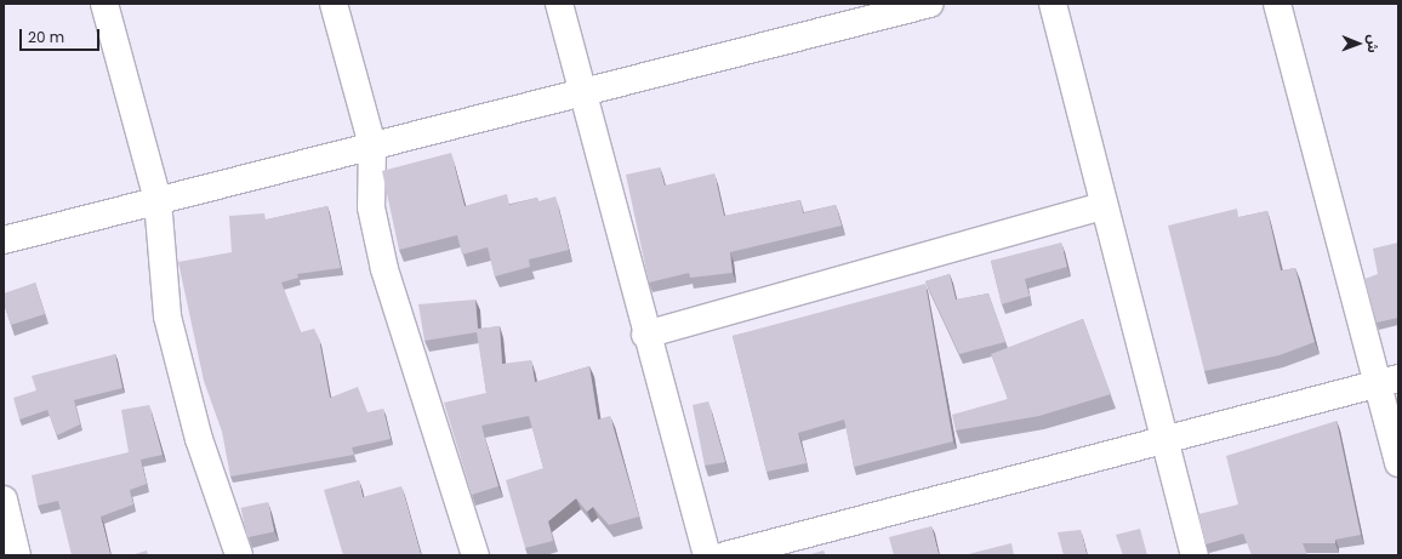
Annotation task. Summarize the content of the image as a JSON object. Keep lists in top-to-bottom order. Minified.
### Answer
{"scale_bar":"20 m","north":"right"}
